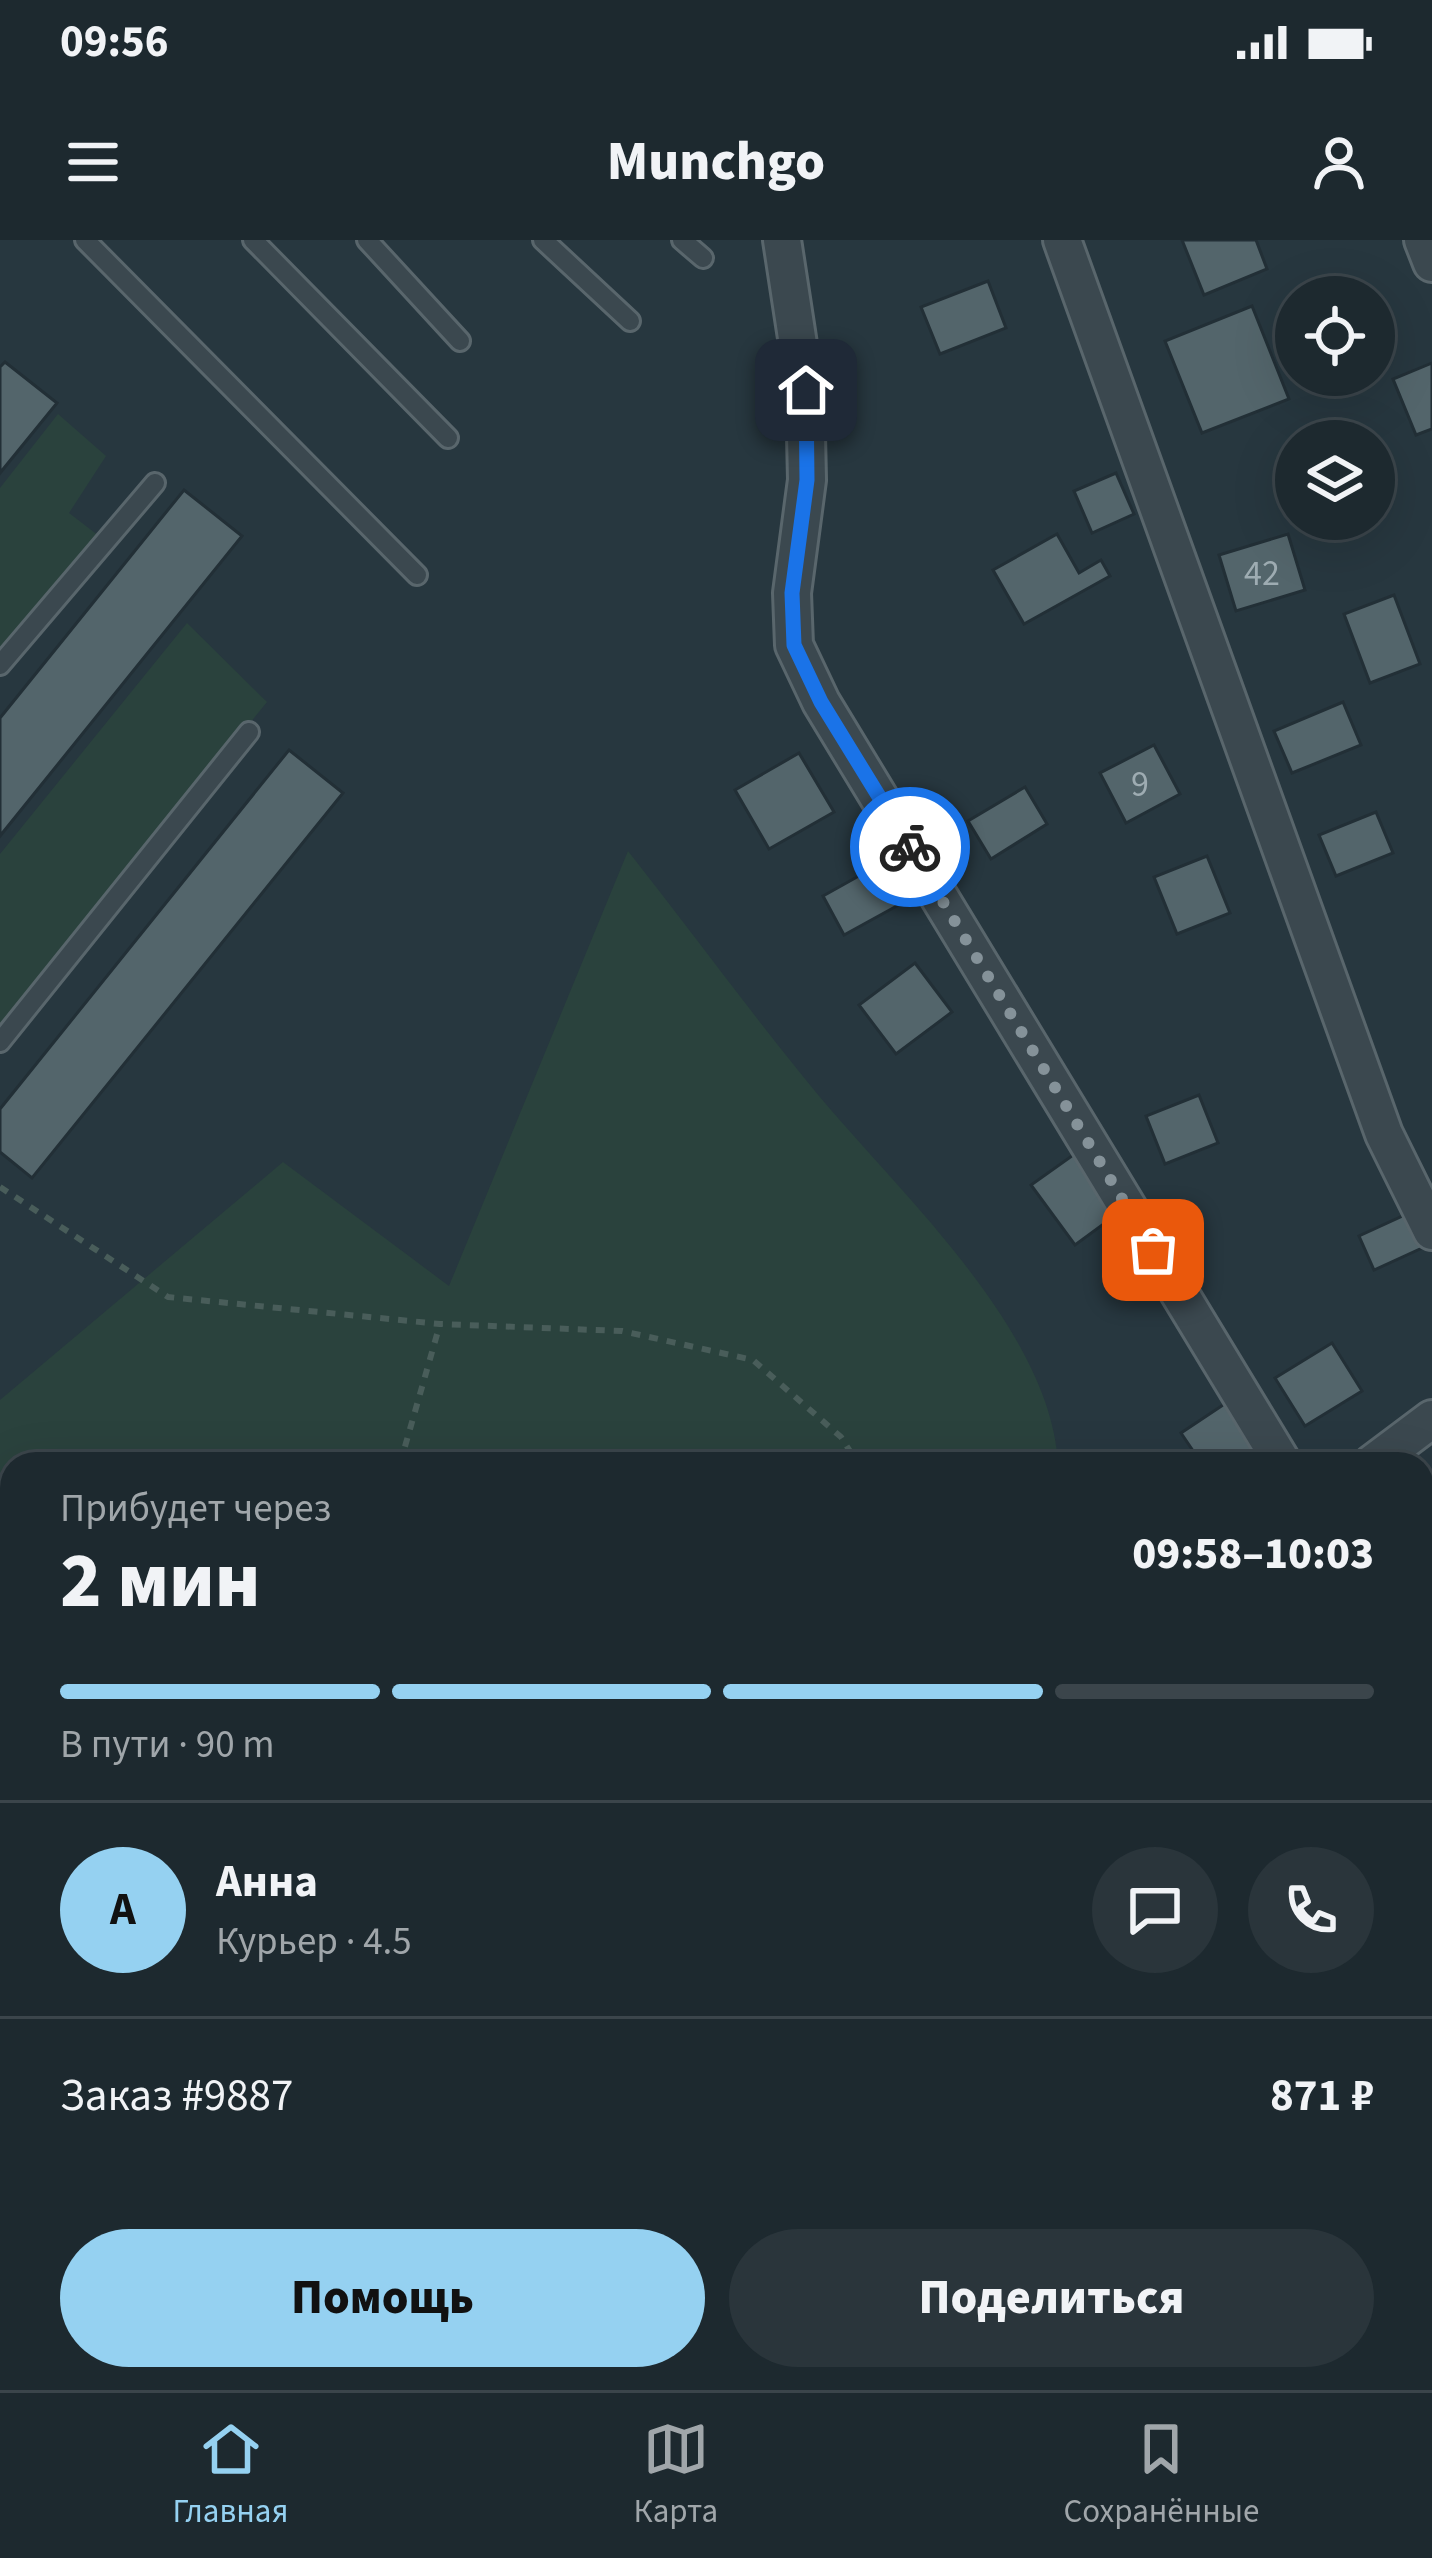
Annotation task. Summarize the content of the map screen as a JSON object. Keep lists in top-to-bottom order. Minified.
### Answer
{"house_numbers":["42","9"],"page":{"status":"09:56","header":"Munchgo","heading":["2 мин","Прибудет через","09:58–10:03"],"panel":["Анна","Курьер · 4.5","Заказ #9887","871 ₽"],"bar":"В пути · 90 m","round":"А","buttons":["Помощь","Поделиться"],"tabs":["Главная","Карта","Сохранённые"]}}
